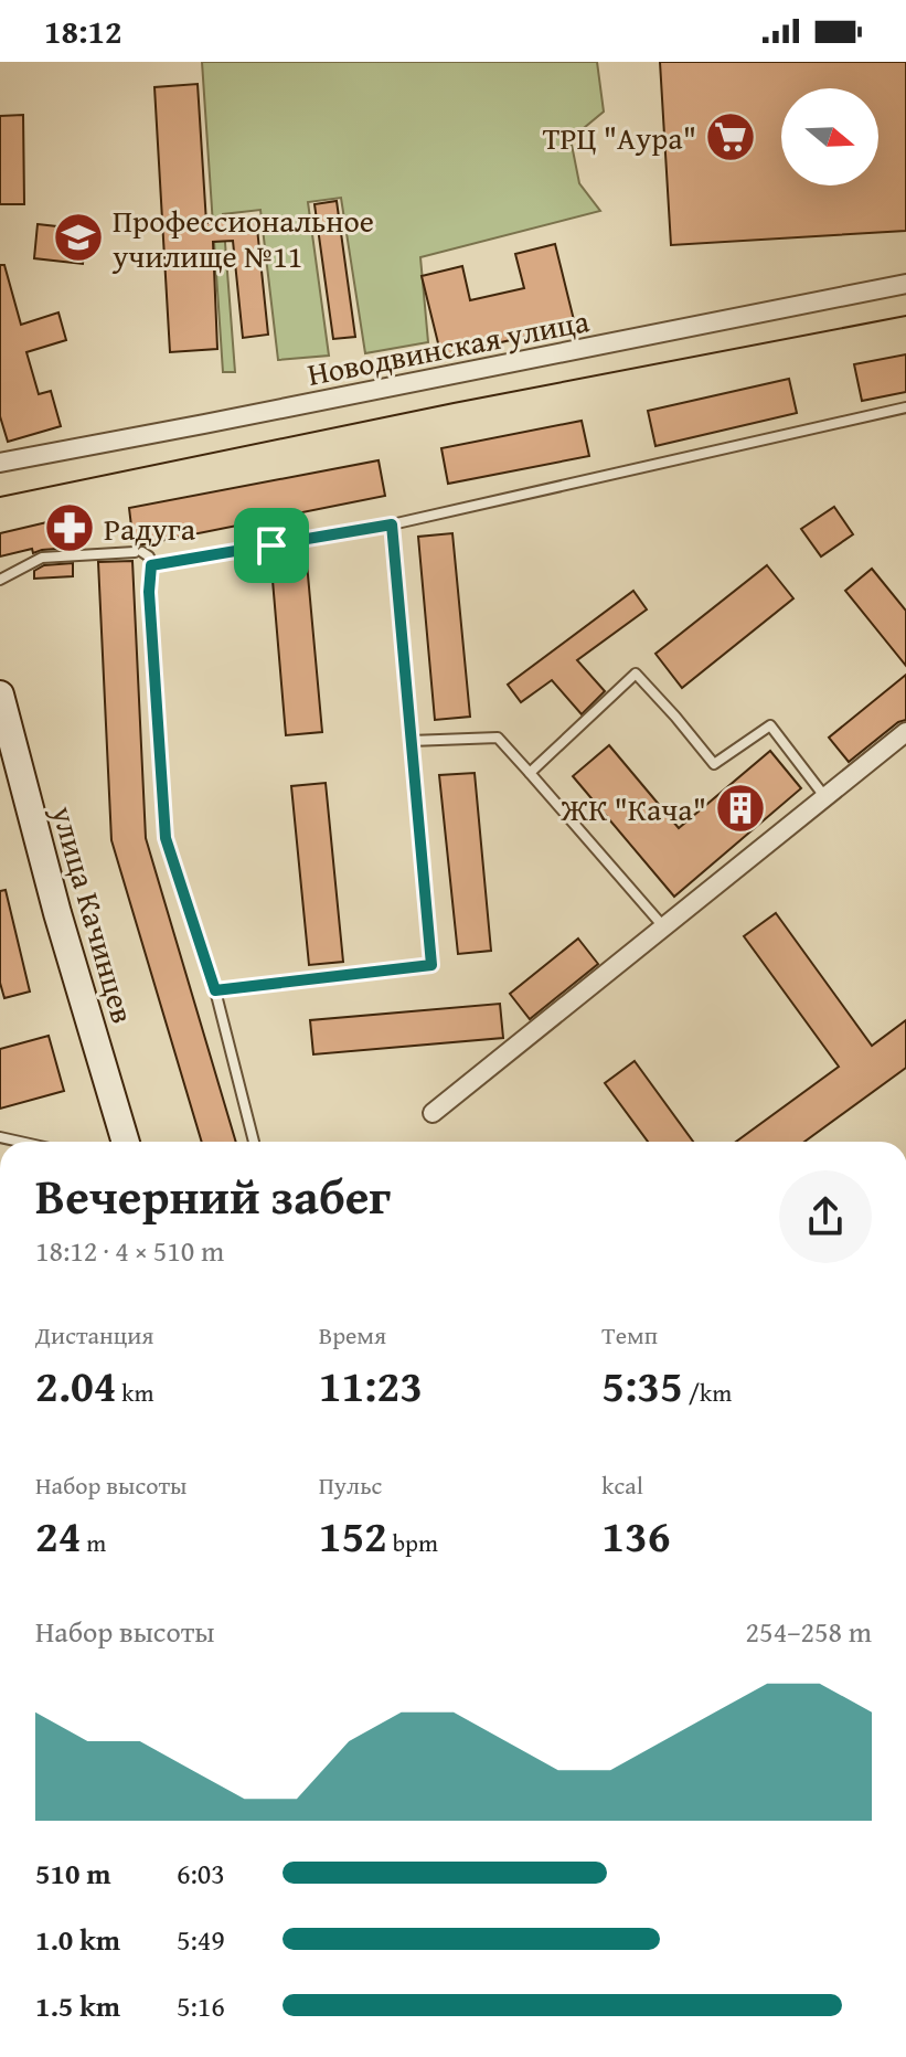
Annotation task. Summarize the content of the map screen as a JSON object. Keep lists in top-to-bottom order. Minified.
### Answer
{"streets":{"main road":["улица Качинцев"],"street":["Новодвинская улица"]},"places":{"supermarket":["ТРЦ \"Аура\""],"school or university":["Профессиональное училище №11"],"pharmacy":["Радуга"],"building":["ЖК \"Кача\""]},"north":"right","page":{"status":"18:12","heading":["Вечерний забег","18:12 · 4 × 510 m"],"stats":[["Дистанция","2.04 km"],["Время","11:23"],["Темп","5:35 /km"],["Набор высоты","24 m"],["Пульс","152 bpm"],["kcal","136"]],"chart":["Набор высоты","254–258 m"],"list":[{"name":"510 m","note":"6:03"},{"name":"1.0 km","note":"5:49"},{"name":"1.5 km","note":"5:16"}]}}
